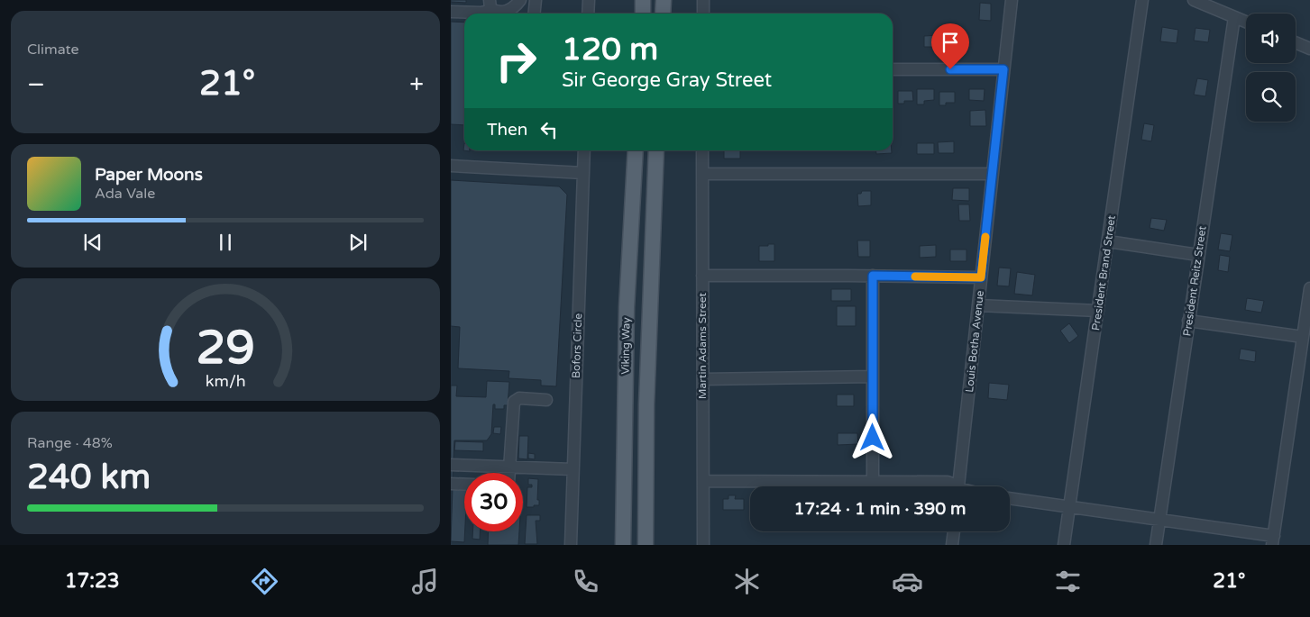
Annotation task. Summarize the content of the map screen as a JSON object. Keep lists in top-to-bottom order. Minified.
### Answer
{"streets":{"main road":["Viking Way"],"street":["President Brand Street","President Reitz Street","Louis Botha Avenue","Bofors Circle","Martin Adams Street"]},"page":{"tile":["Climate",["Range · 48%","240 km"]],"turn":["120 m","Sir George Gray Street"],"heat":["−","21°","+"],"then":"Then","song":["Paper Moons","Ada Vale"],"limit":"30","trip":"17:24 · 1 min · 390 m","tabs":["17:23","21°"],"gauge":["29","km/h"]}}
